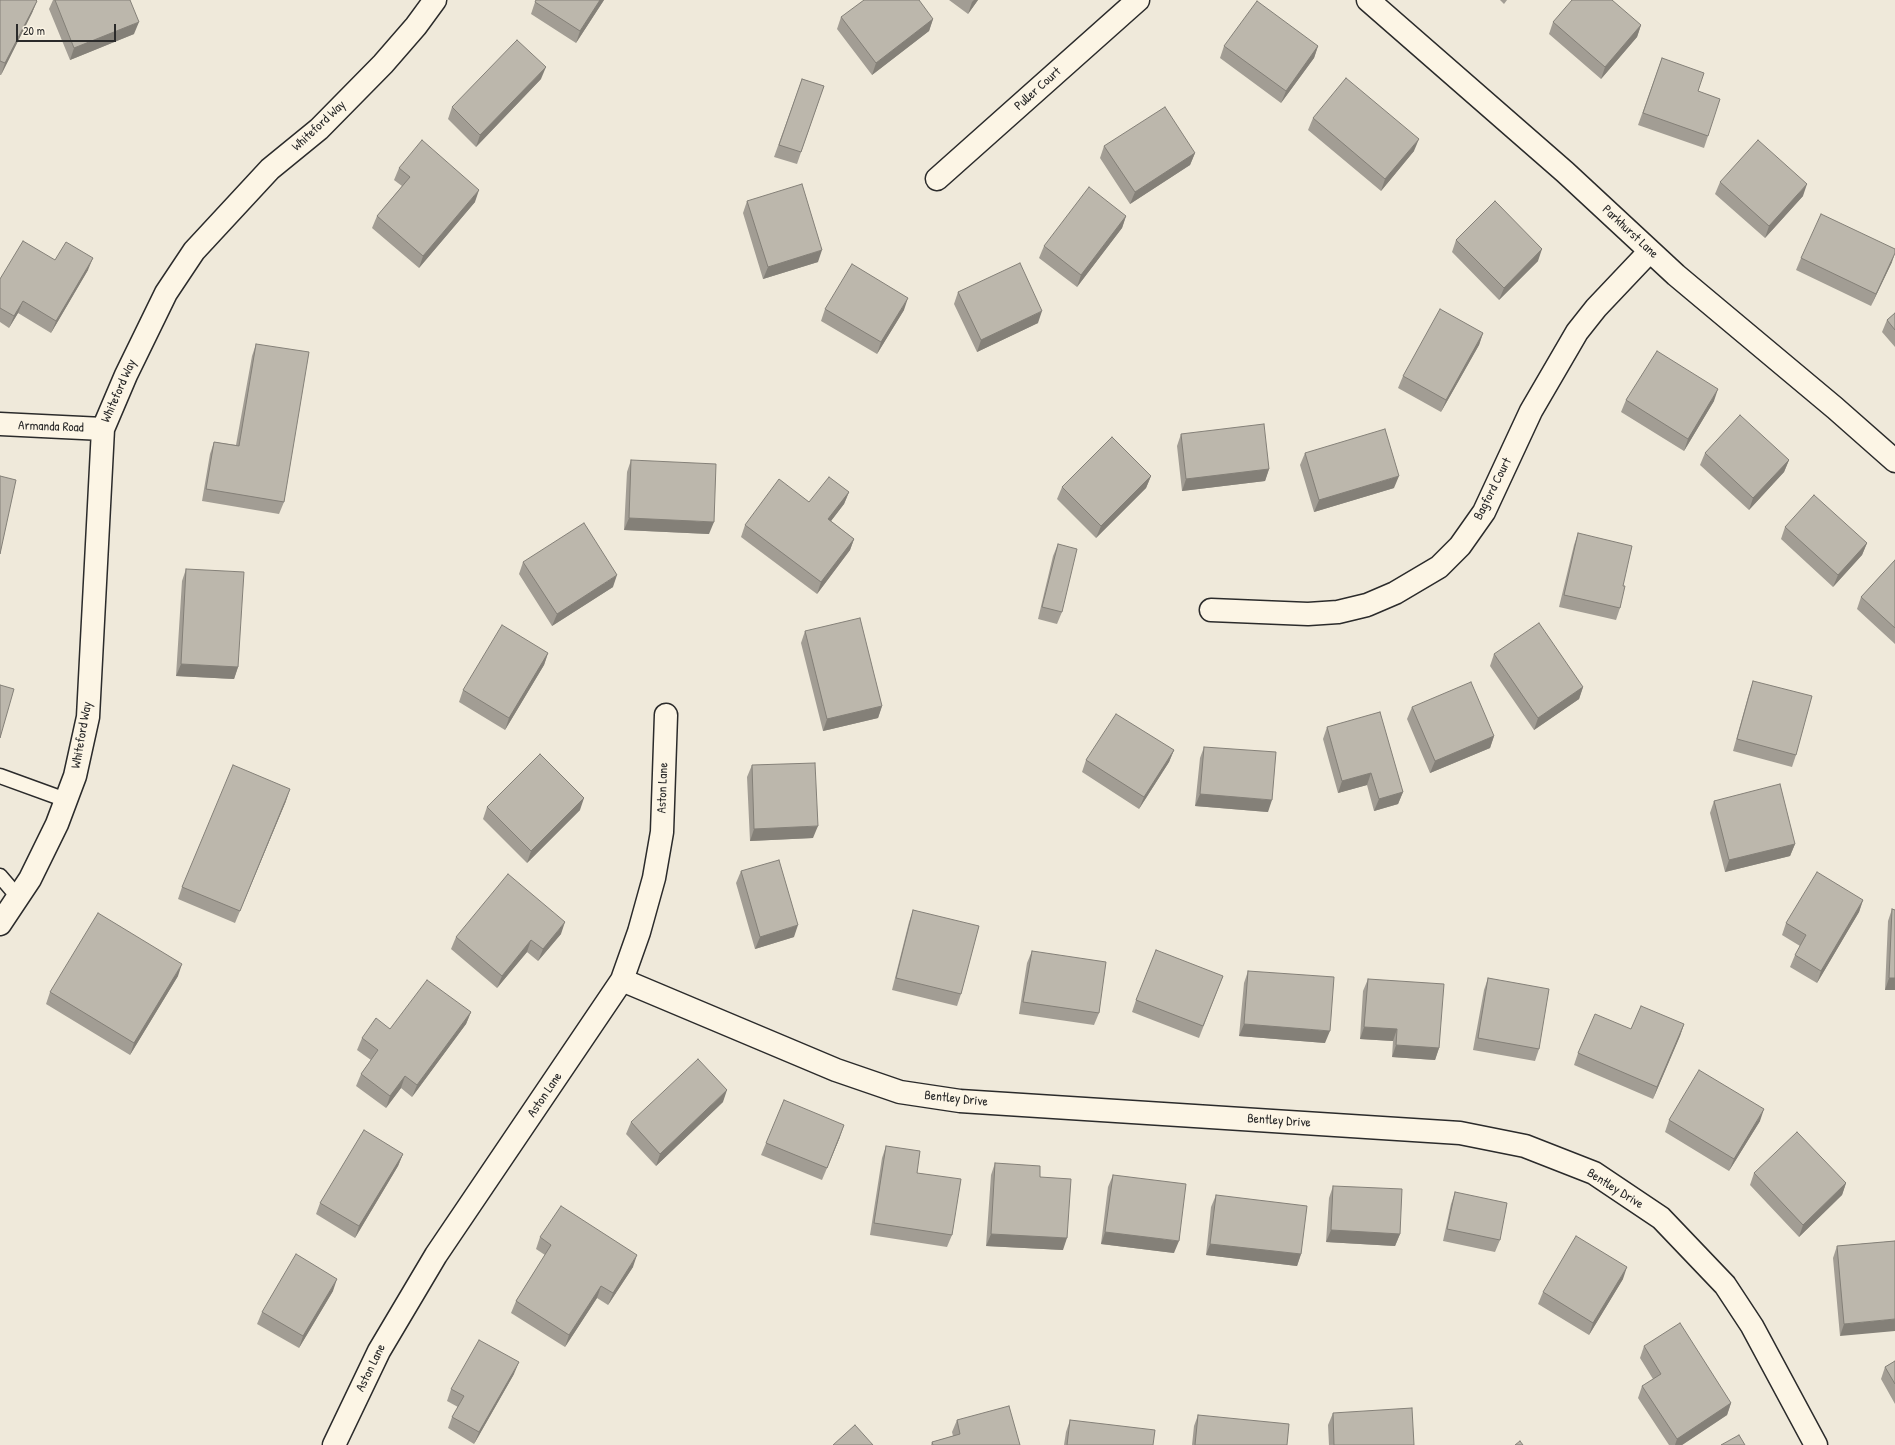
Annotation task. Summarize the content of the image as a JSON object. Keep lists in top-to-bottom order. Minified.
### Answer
{"streets":{"street":["Puller Court","Whiteford Way","Parkhurst Lane","Armanda Road","Bagford Court","Aston Lane","Bentley Drive"]},"crossings":[["Whiteford Way","Armanda Road"],["Parkhurst Lane","Bagford Court"],["Aston Lane","Bentley Drive"]],"scale_bar":"20 m"}
